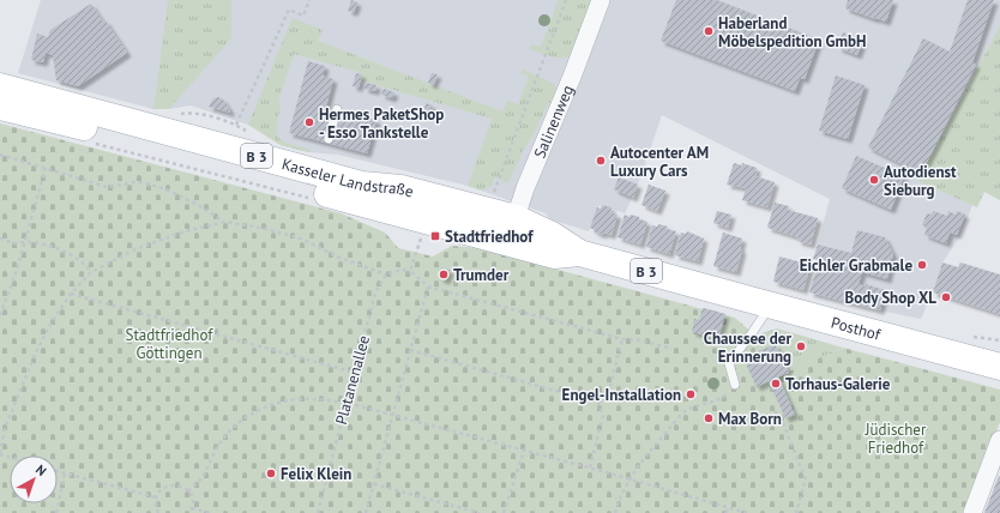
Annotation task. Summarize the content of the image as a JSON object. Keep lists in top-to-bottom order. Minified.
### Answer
{"streets":{"main road":["B 3","Kasseler Landstraße","Posthof"],"street":["Salinenweg"],"path":["Platanenallee"]},"crossings":[["Salinenweg","Kasseler Landstraße"],["Kasseler Landstraße","Posthof"]],"parks":["Stadtfriedhof Göttingen","Jüdischer Friedhof"],"places":{"other":["Haberland Möbelspedition GmbH","Hermes PaketShop - Esso Tankstelle","Autocenter AM Luxury Cars","Autodienst Sieburg","Eichler Grabmale","Trumder","Body Shop XL","Chaussee der Erinnerung","Torhaus-Galerie","Engel-Installation","Max Born","Felix Klein"],"transit":["Stadtfriedhof"]},"north":"top right"}
